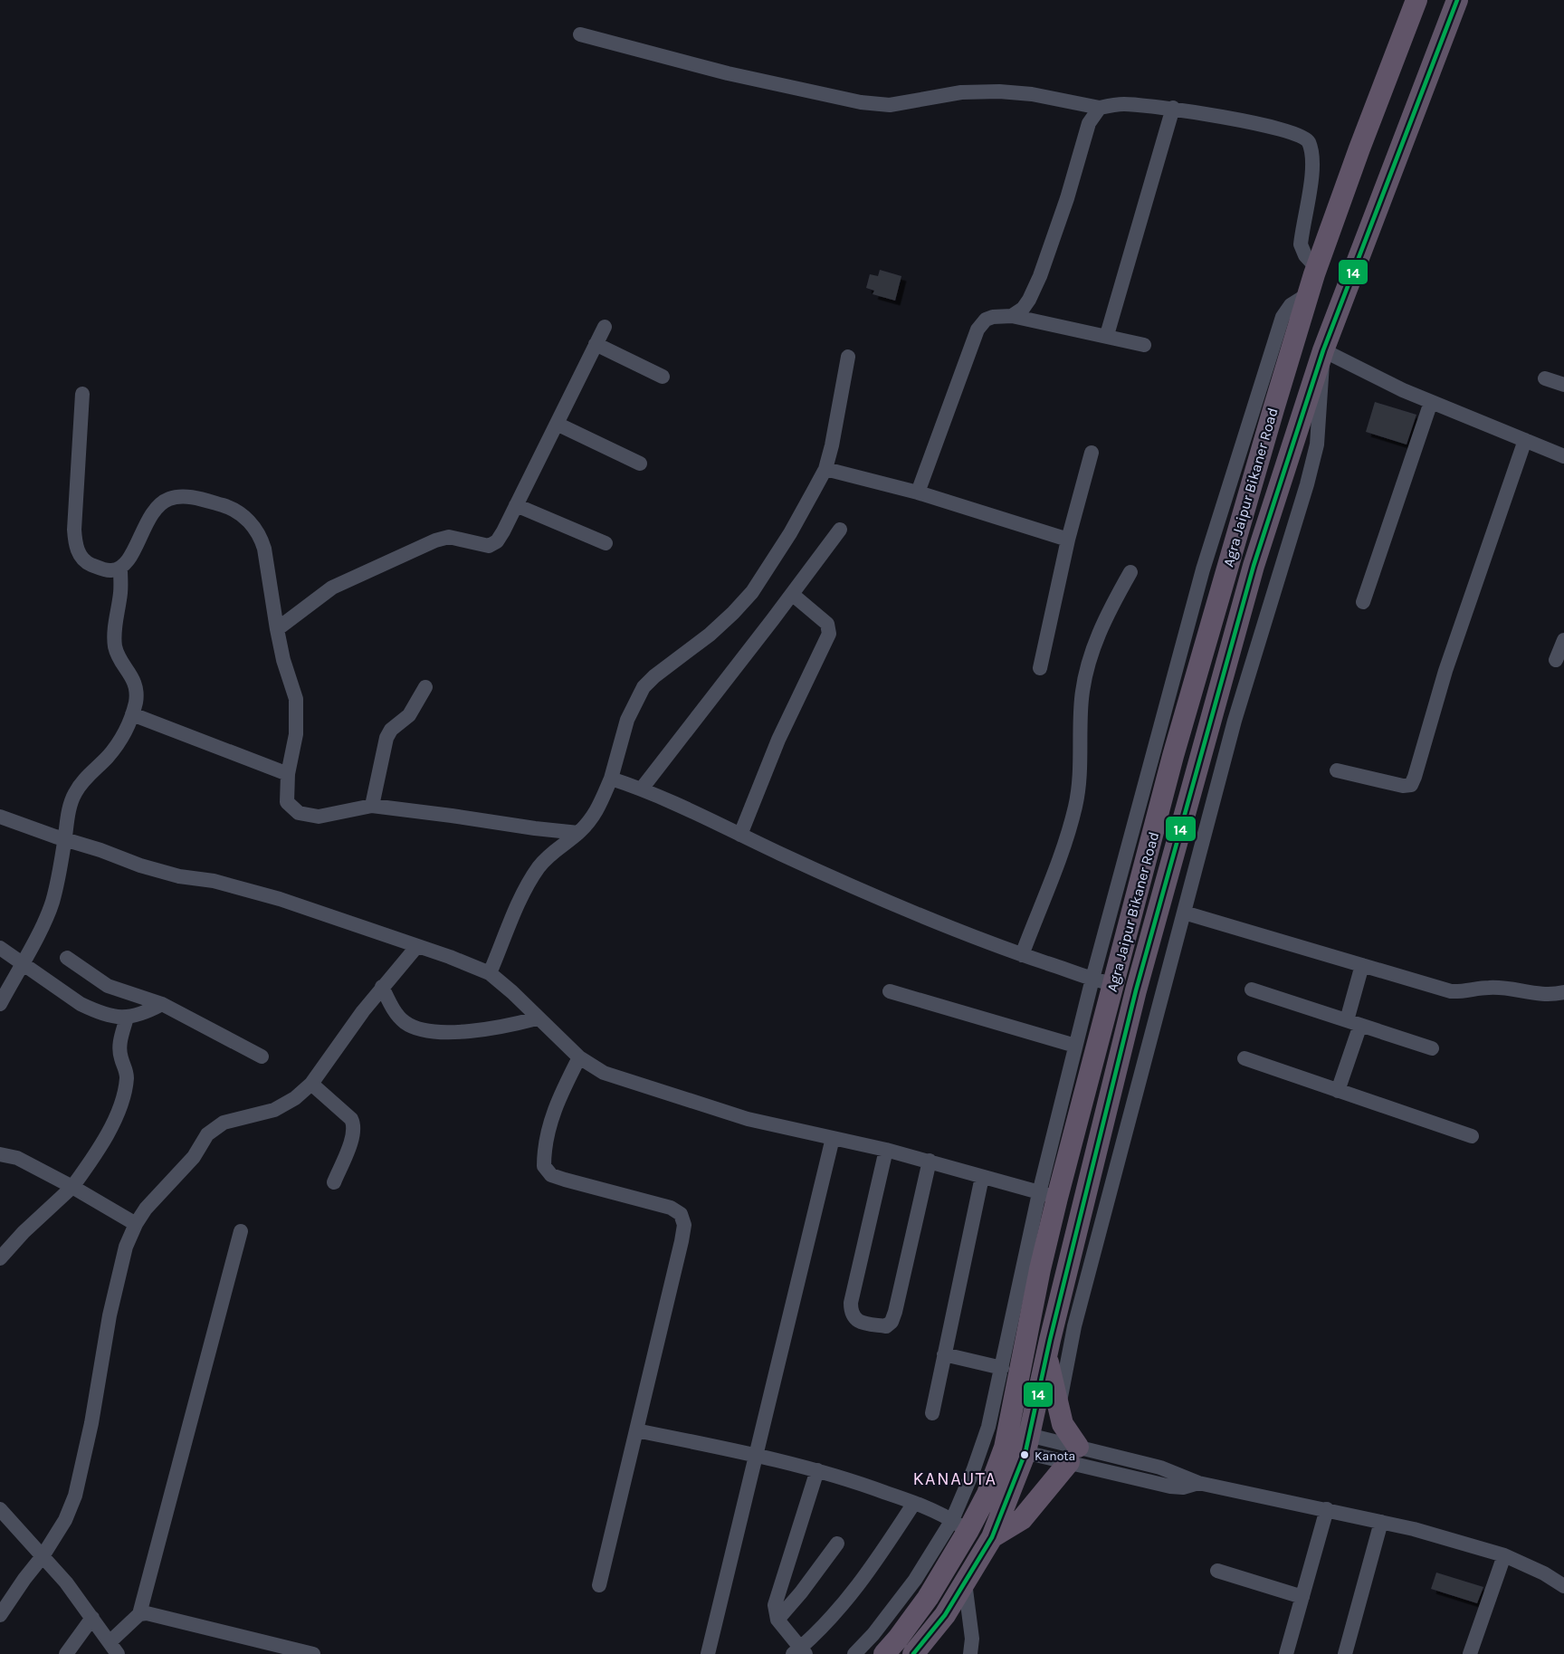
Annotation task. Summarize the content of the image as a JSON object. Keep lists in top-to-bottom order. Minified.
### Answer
{"streets":{"highway":["Agra Jaipur Bikaner Road"]},"districts":["KANAUTA"],"places":["Kanota"],"lines":["transit line 14"]}
